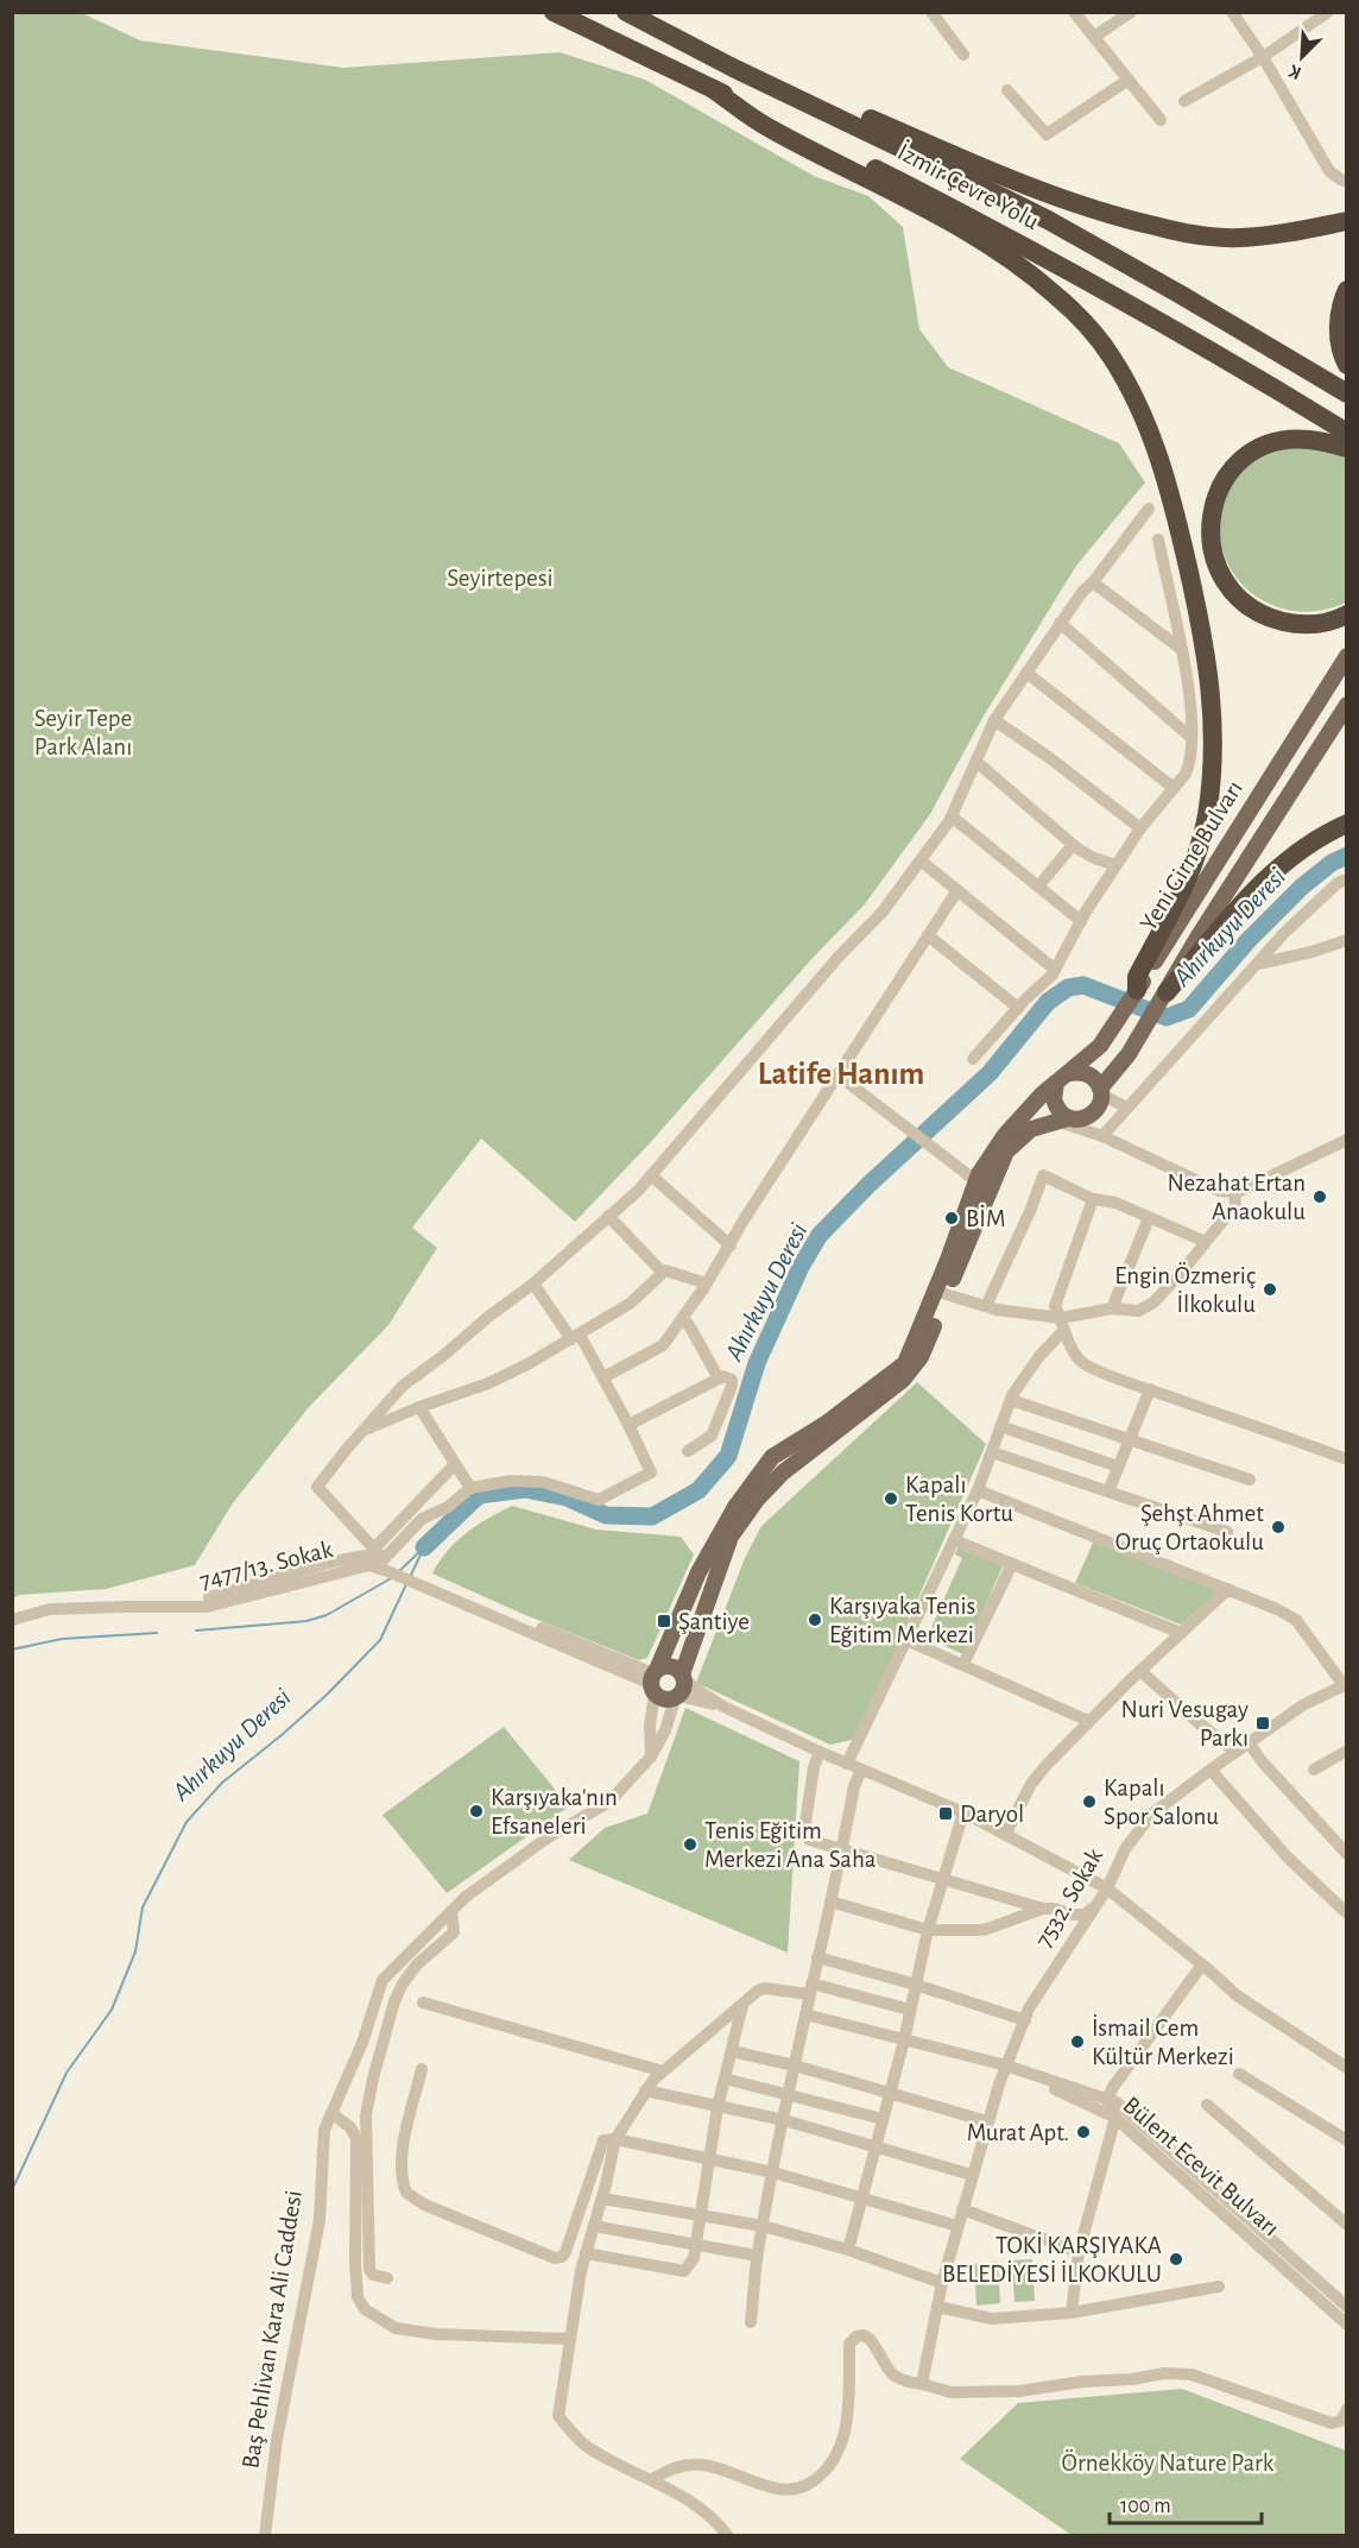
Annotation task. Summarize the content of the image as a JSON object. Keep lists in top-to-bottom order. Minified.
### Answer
{"streets":{"highway":["İzmir Çevre Yolu"],"main road":["Yeni Girne Bulvarı","Baş Pehlivan Kara Ali Caddesi"],"street":["7477/13. Sokak","7532. Sokak","Bülent Ecevit Bulvarı"]},"crossings":[["Yeni Girne Bulvarı","Baş Pehlivan Kara Ali Caddesi"],["7532. Sokak","Bülent Ecevit Bulvarı"]],"districts":["Latife Hanım"],"water":["Ahırkuyu Deresi"],"parks":["Seyirtepesi","Seyir Tepe Park Alanı","Örnekköy Nature Park"],"places":{"other":["Nezahat Ertan Anaokulu","BİM","Engin Özmeriç İlkokulu","Kapalı Tenis Kortu","Şehşt Ahmet Oruç Ortaokulu","Karşıyaka Tenis Eğitim Merkezi","Kapalı Spor Salonu","Karşıyaka'nın Efsaneleri","Tenis Eğitim Merkezi Ana Saha","İsmail Cem Kültür Merkezi","Murat Apt.","TOKİ KARŞIYAKA BELEDİYESİ İLKOKULU"],"transit":["Şantiye","Nuri Vesugay Parkı","Daryol"]},"scale_bar":"100 m","north":"bottom left"}
